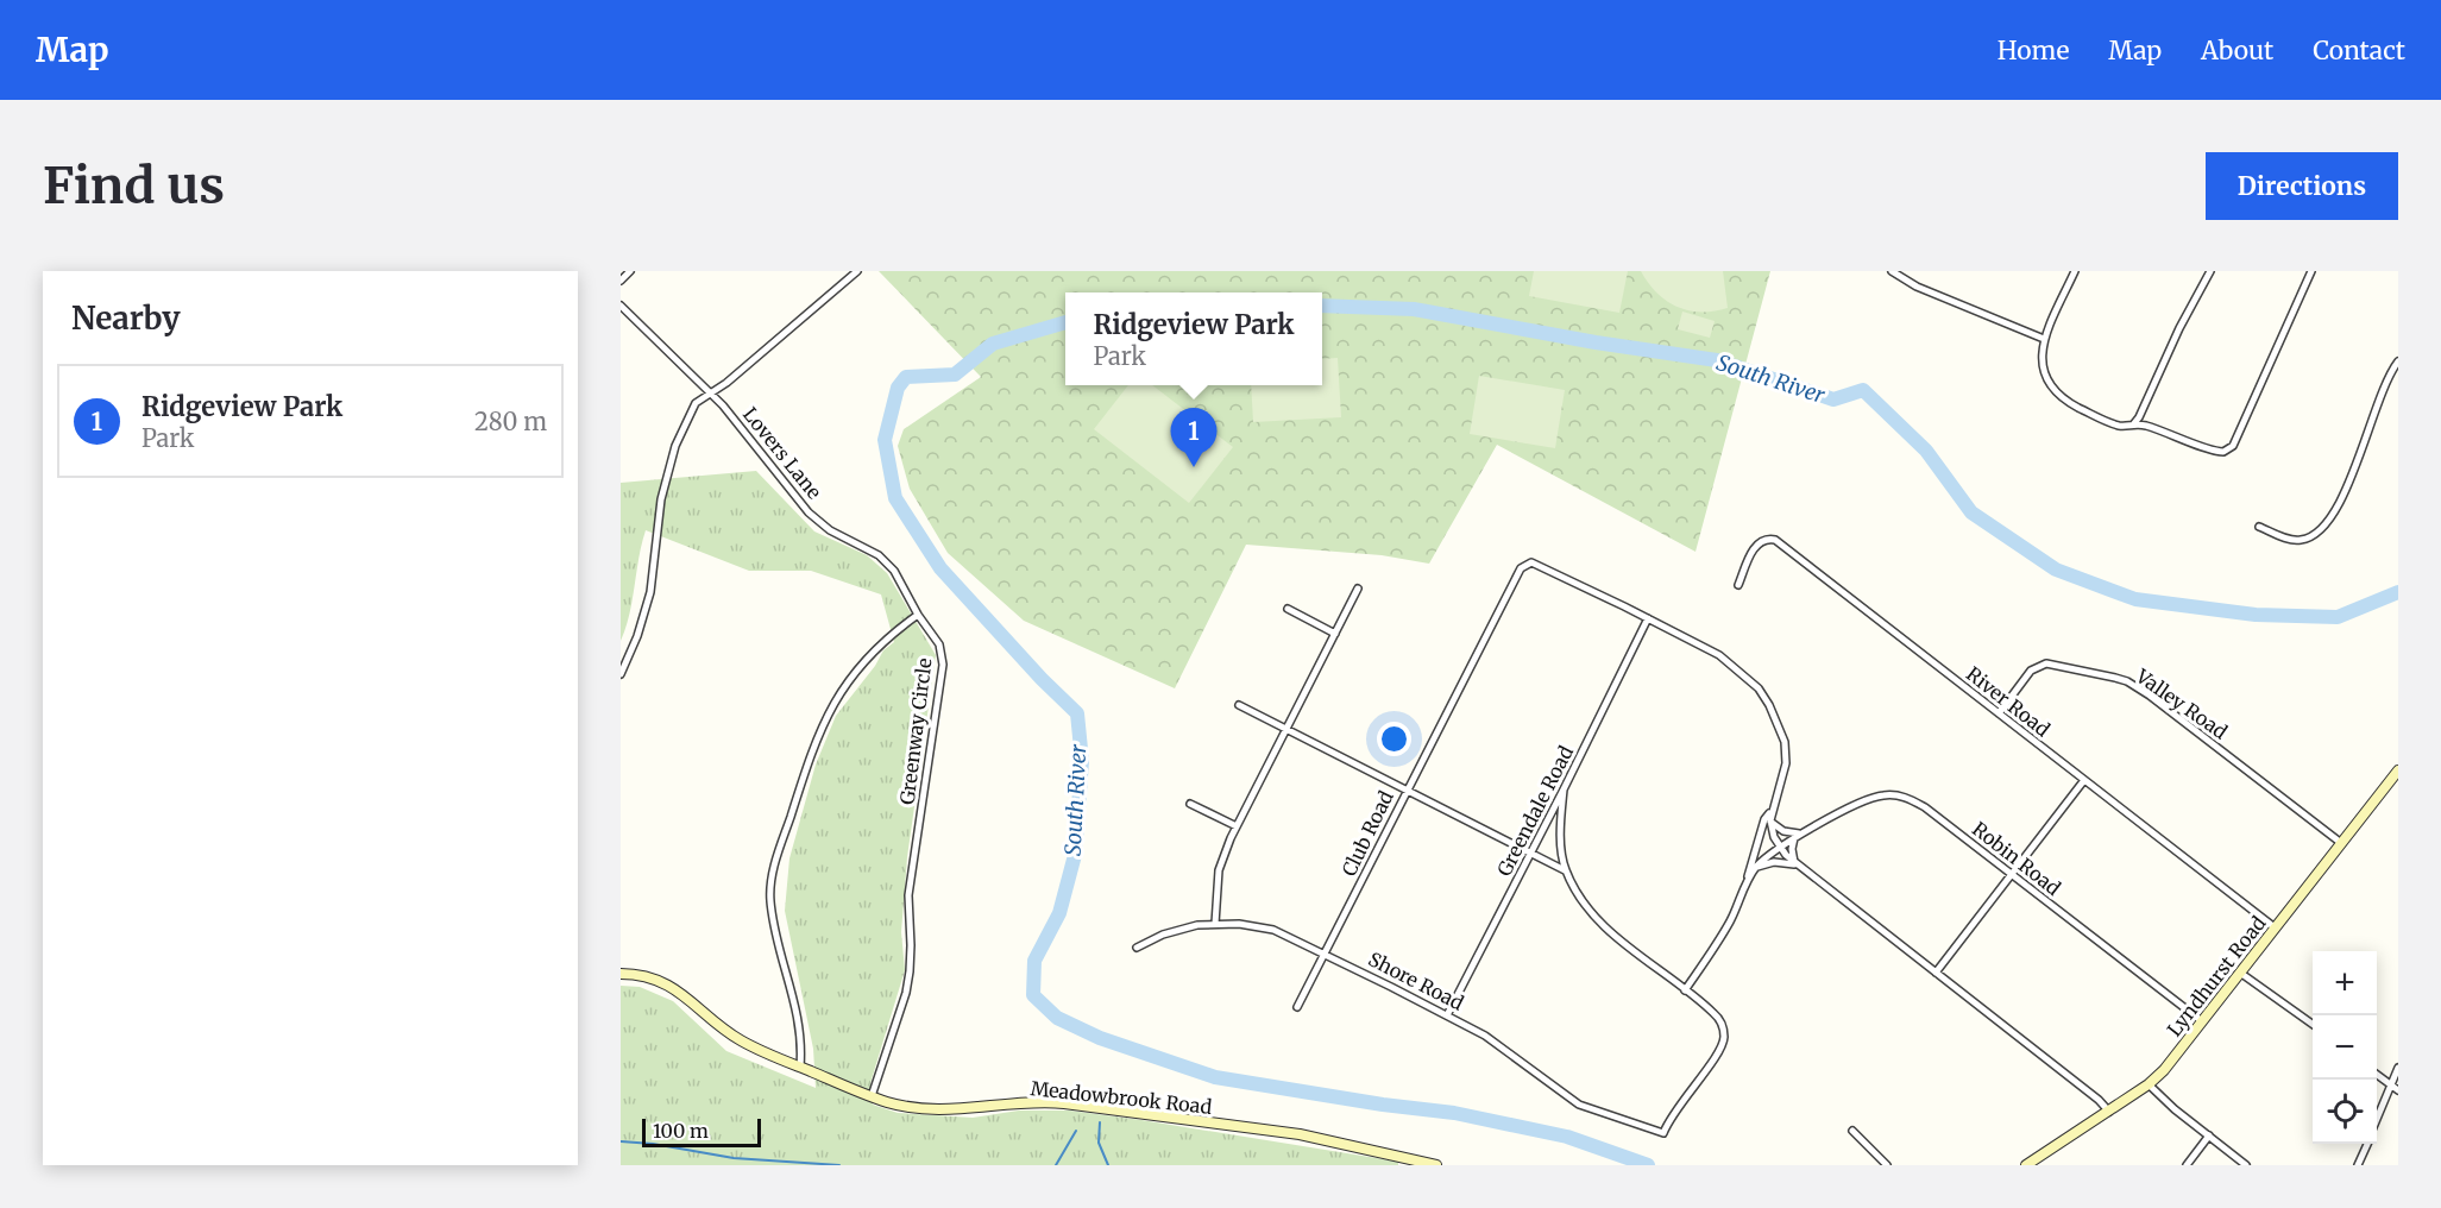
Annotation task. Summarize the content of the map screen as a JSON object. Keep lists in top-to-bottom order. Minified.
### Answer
{"streets":{"street":["Lovers Lane","River Road","Valley Road","Greenway Circle","Greendale Road","Club Road","Robin Road","Lyndhurst Road","Shore Road","Meadowbrook Road"]},"crossings":[["Lovers Lane","Greenway Circle"],["River Road","Valley Road"],["River Road","Lyndhurst Road"],["Valley Road","Lyndhurst Road"],["Greenway Circle","Meadowbrook Road"],["Greendale Road","Club Road"],["Greendale Road","Shore Road"],["Club Road","Shore Road"],["Robin Road","Lyndhurst Road"]],"water":["South River"],"scale_bar":"100 m","page":{"header":"Map","nav":["Home","Map","About","Contact"],"buttons":"Directions","title":"Find us","heading":"Nearby","popup":["Ridgeview Park","Park"],"list":[{"mark":"1","name":"Ridgeview Park","note":"Park","value":"280 m"}],"pins":"1","map_buttons":["+","−"],"scale":"100 m"}}
